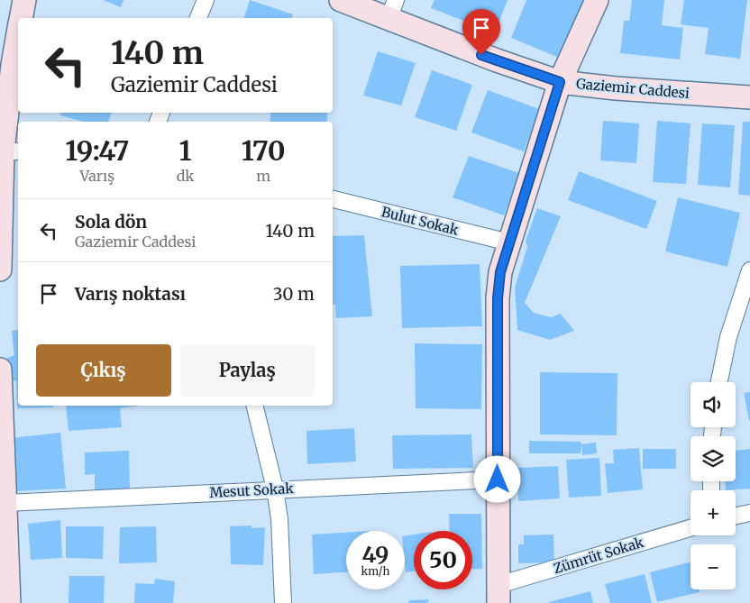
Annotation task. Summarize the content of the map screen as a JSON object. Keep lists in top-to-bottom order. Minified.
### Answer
{"streets":{"street":["Gaziemir Caddesi","Bulut Sokak","Mesut Sokak","Zümrüt Sokak"]},"page":{"turn":["140 m","Gaziemir Caddesi"],"eta":["19:47","Varış","1","dk","170","m"],"list":[{"name":"Sola dön","note":"Gaziemir Caddesi","value":"140 m"},{"name":"Varış noktası","value":"30 m"}],"buttons":["Çıkış","Paylaş"],"map_buttons":["+","−"],"speed":"49 km/h","limit":"50"}}
